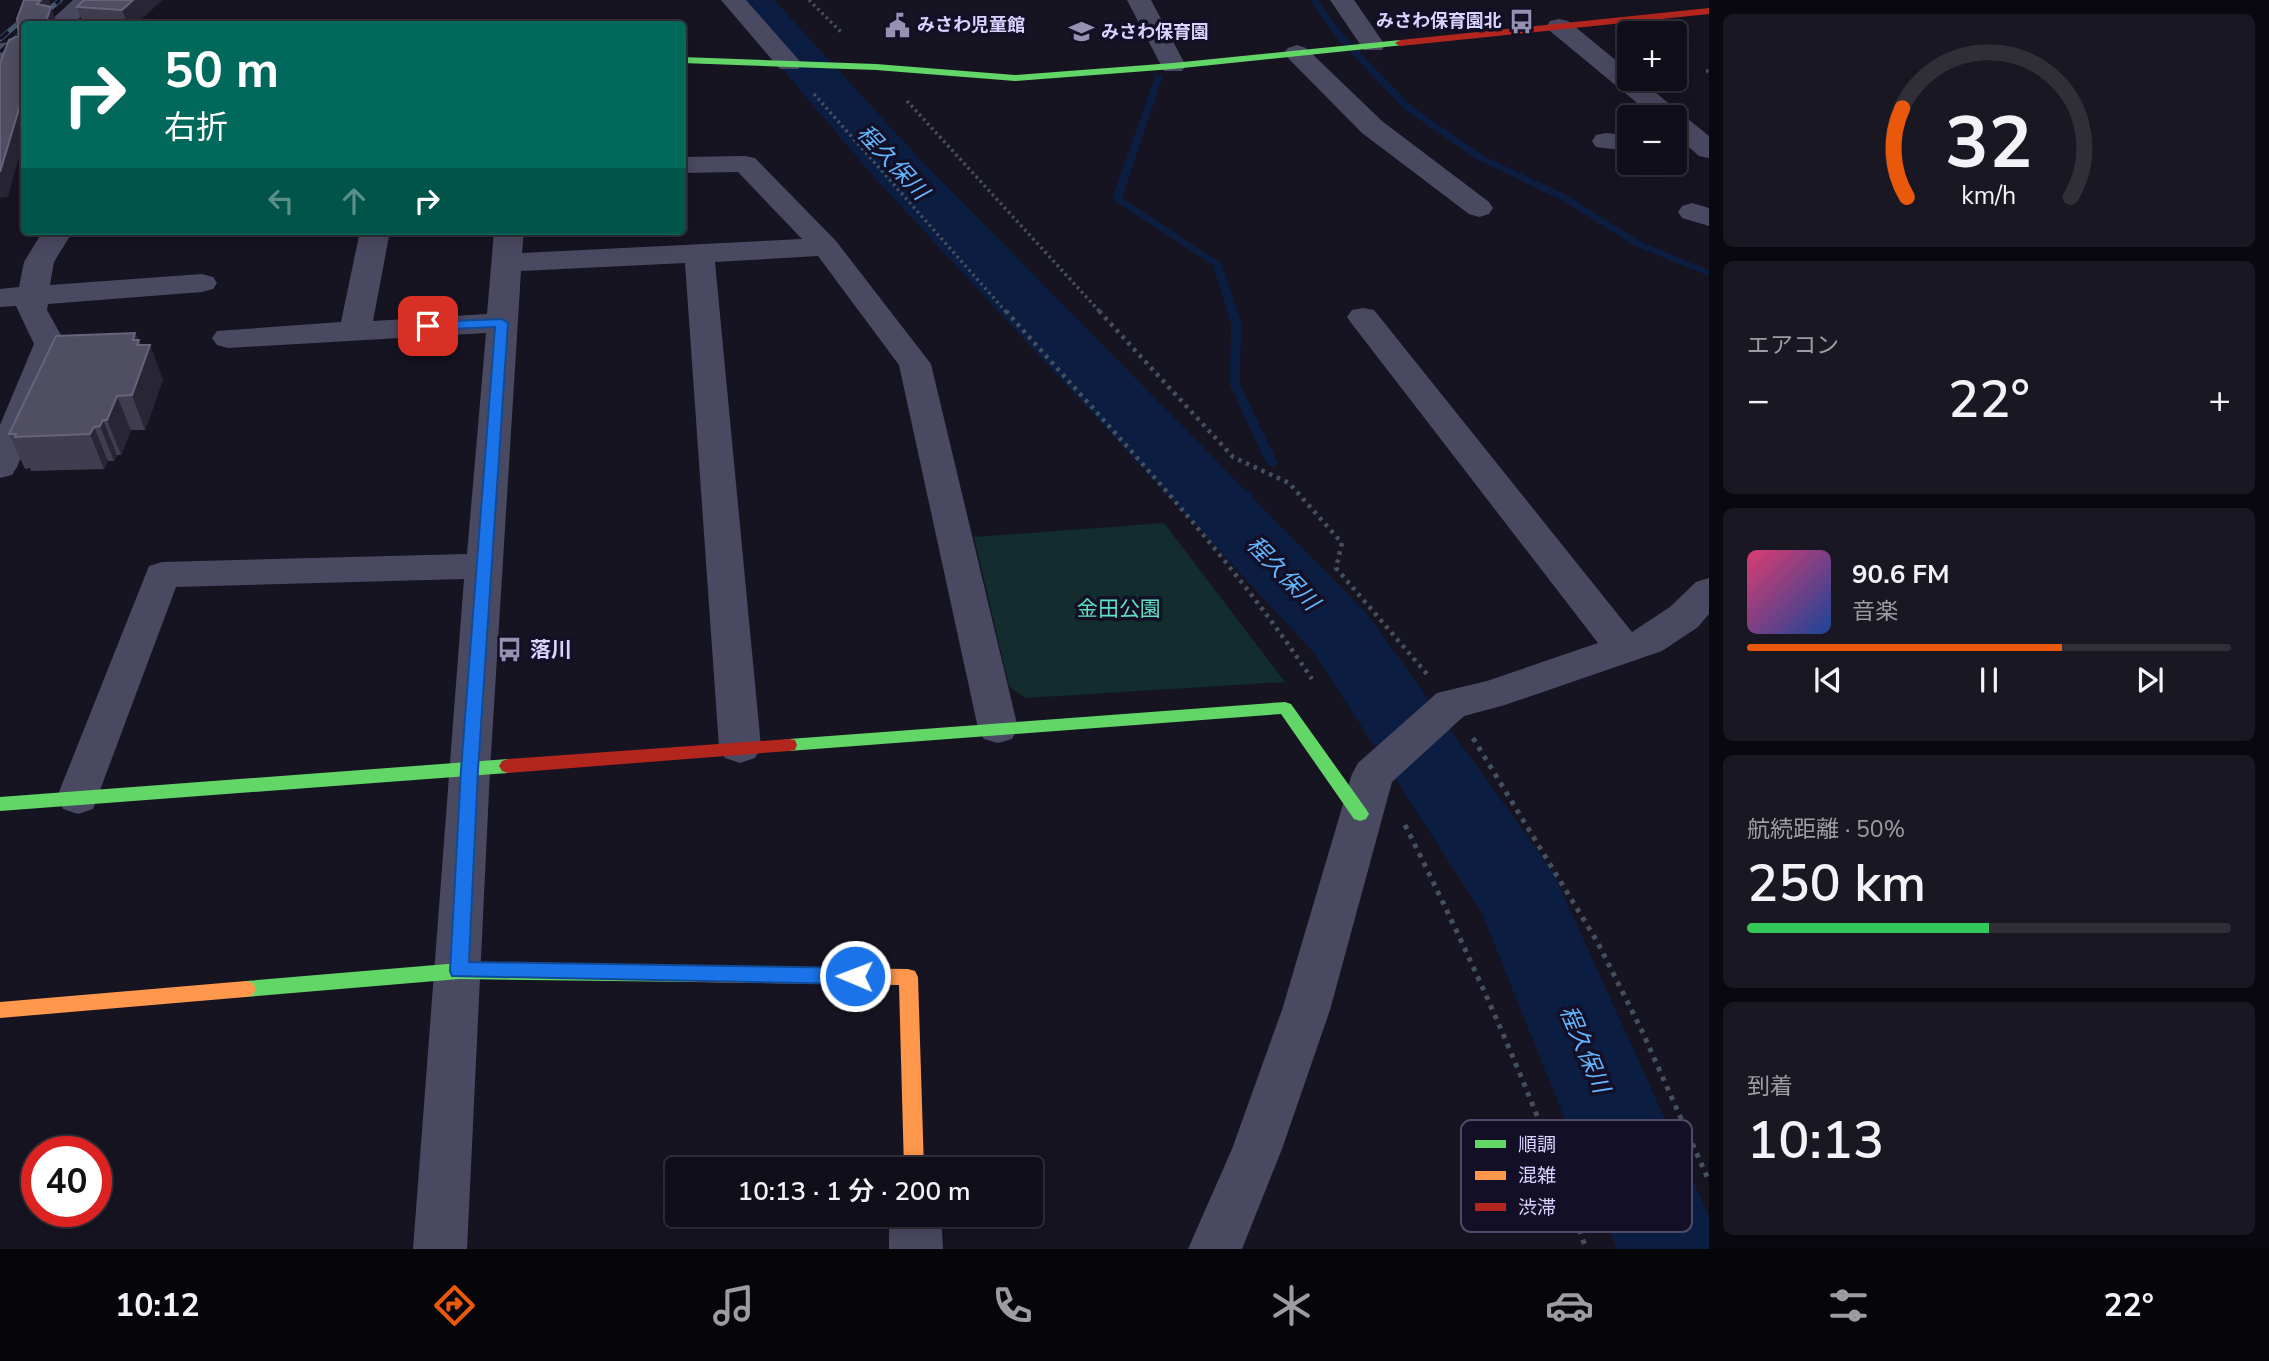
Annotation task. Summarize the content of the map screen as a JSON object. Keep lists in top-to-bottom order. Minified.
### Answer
{"water":["程久保川"],"parks":["金田公園"],"places":{"bus stop":["みさわ保育園北","落川"],"public building":["みさわ児童館"],"school or university":["みさわ保育園"]},"legend":["順調","混雑","渋滞"],"page":{"map_buttons":["+","−"],"turn":["50 m","右折"],"tile":["エアコン",["航続距離 · 50%","250 km"],["到着","10:13"]],"heat":["−","22°","+"],"song":["90.6 FM","音楽"],"limit":"40","trip":"10:13 · 1 分 · 200 m","tabs":["10:12","22°"],"gauge":["32","km/h"]}}
